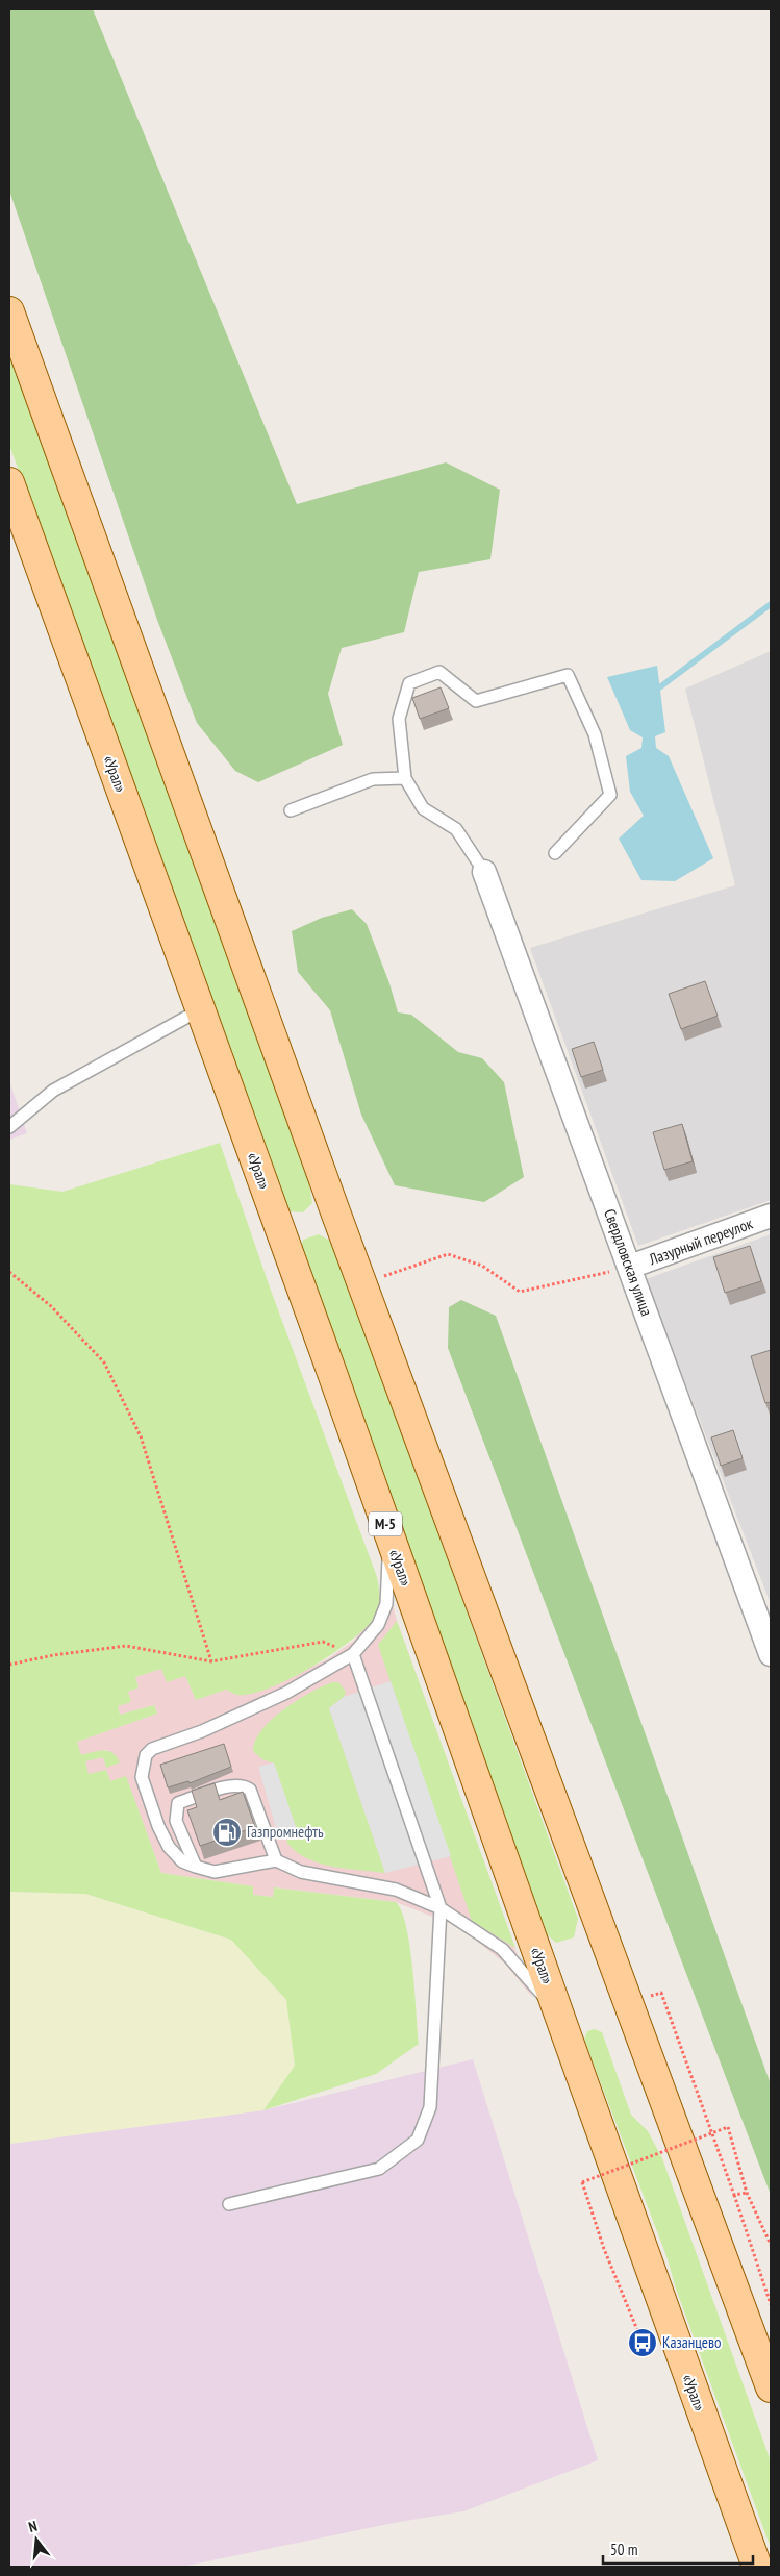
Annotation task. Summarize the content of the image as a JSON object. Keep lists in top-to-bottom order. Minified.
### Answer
{"streets":{"main road":["«Урал»","М-5"],"street":["Лазурный переулок","Свердловская улица"]},"crossings":[["Лазурный переулок","Свердловская улица"]],"places":{"fuel station":["Газпромнефть"],"bus stop":["Казанцево"]},"scale_bar":"50 m","north":"top"}
